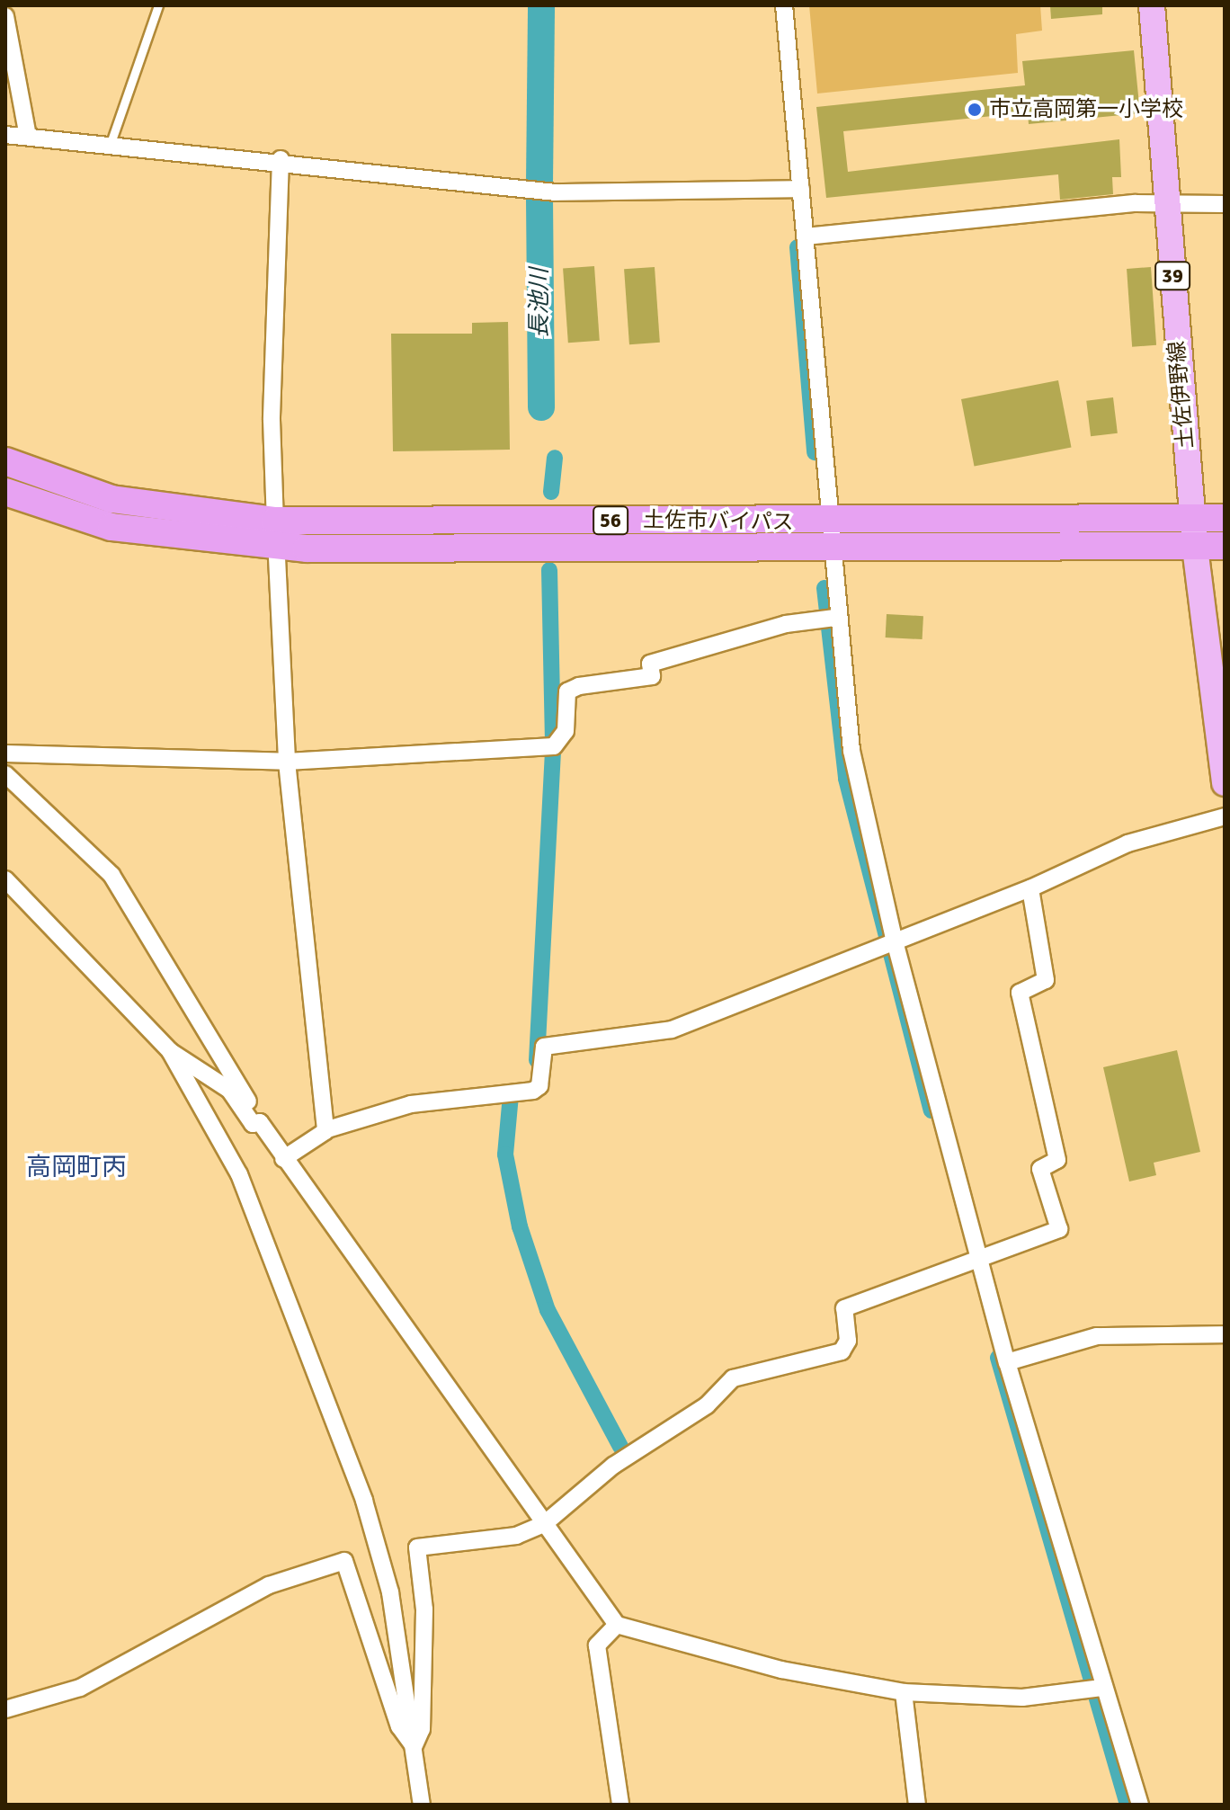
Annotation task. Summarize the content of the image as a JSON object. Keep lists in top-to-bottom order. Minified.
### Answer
{"streets":{"highway":["56","土佐市バイパス"],"main road":["39","土佐伊野線"]},"crossings":[["土佐伊野線","土佐市バイパス"]],"districts":["高岡町丙"],"water":["長池川"],"places":["市立高岡第一小学校"]}
